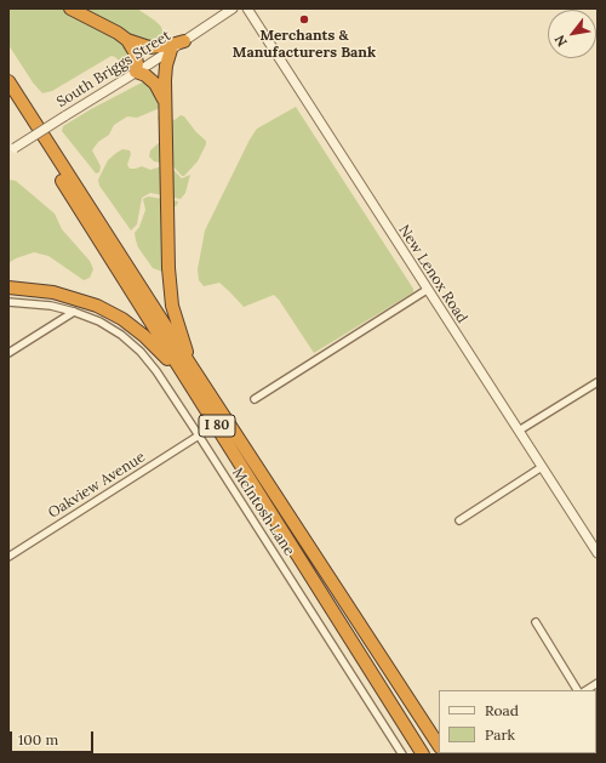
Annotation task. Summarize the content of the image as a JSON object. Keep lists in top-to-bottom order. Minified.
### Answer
{"streets":{"highway":["I 80"],"street":["South Briggs Street","New Lenox Road","Oakview Avenue","McIntosh Lane"]},"crossings":[["Oakview Avenue","McIntosh Lane"]],"places":["Merchants & Manufacturers Bank"],"legend":["Road","Park"],"scale_bar":"100 m","north":"bottom left"}
